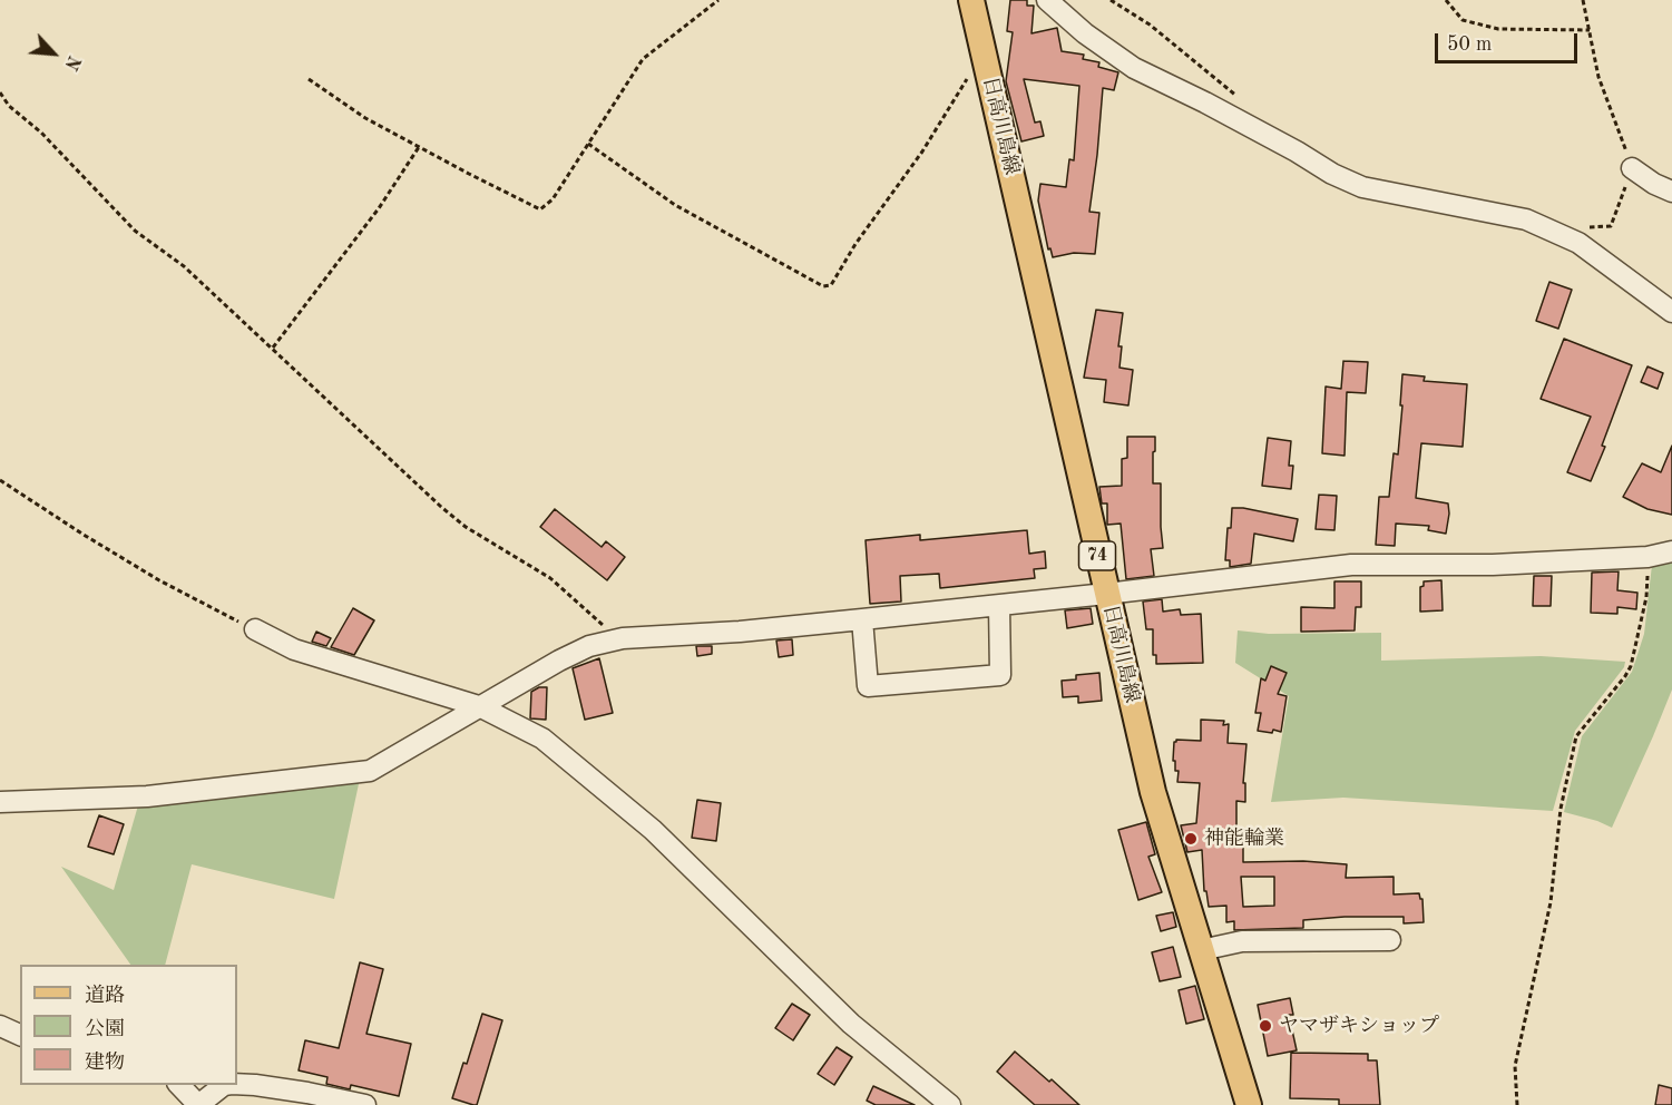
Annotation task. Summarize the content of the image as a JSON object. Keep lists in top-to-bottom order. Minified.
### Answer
{"streets":{"main road":["日高川島線","74"]},"places":["神能輪業","ヤマザキショップ"],"legend":["道路","公園","建物"],"scale_bar":"50 m","north":"bottom right"}
